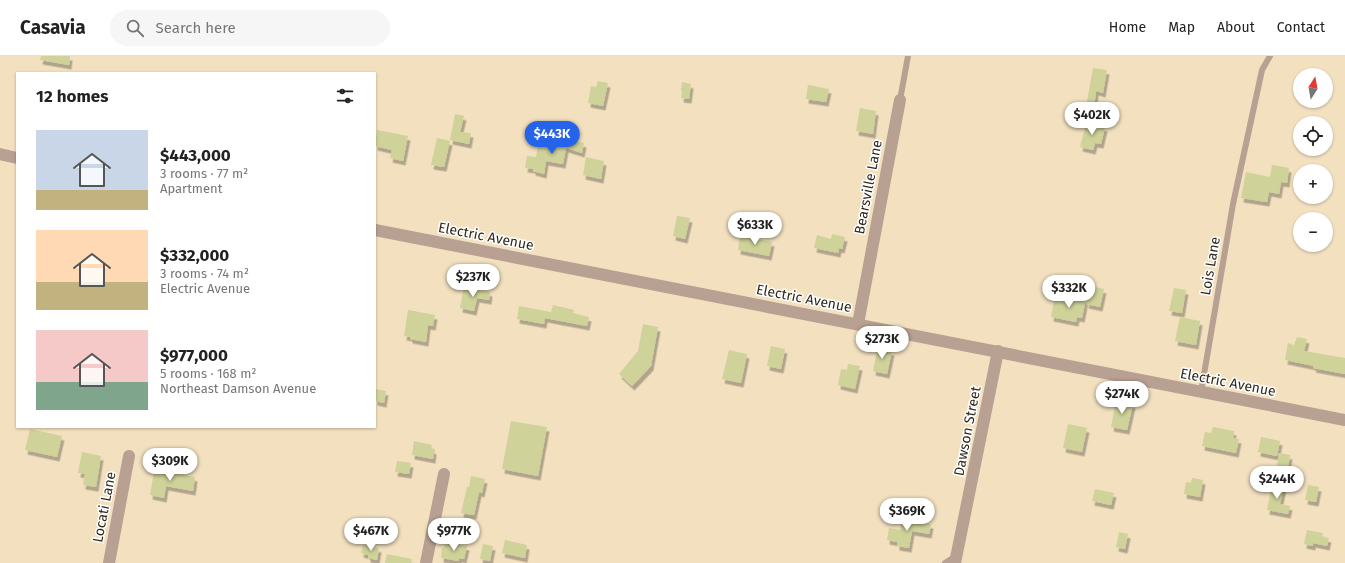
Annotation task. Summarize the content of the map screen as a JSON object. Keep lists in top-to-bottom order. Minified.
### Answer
{"streets":{"street":["Bearsville Lane","Electric Avenue","Dawson Street","Locati Lane"],"lane":["Lois Lane"]},"crossings":[["Bearsville Lane","Electric Avenue"],["Electric Avenue","Lois Lane"],["Electric Avenue","Dawson Street"]],"north":"top","page":{"header":"Casavia","search":"Search here","nav":["Home","Map","About","Contact"],"map_buttons":["+","−"],"heading":"12 homes","price":["$402K","$443K","$633K","$237K","$332K","$273K","$274K","$309K","$244K","$369K","$467K","$977K"],"list":[{"name":"$443,000","note":"3 rooms · 77 m² · Apartment"},{"name":"$332,000","note":"3 rooms · 74 m² · Electric Avenue"},{"name":"$977,000","note":"5 rooms · 168 m² · Northeast Damson Avenue"}]}}
